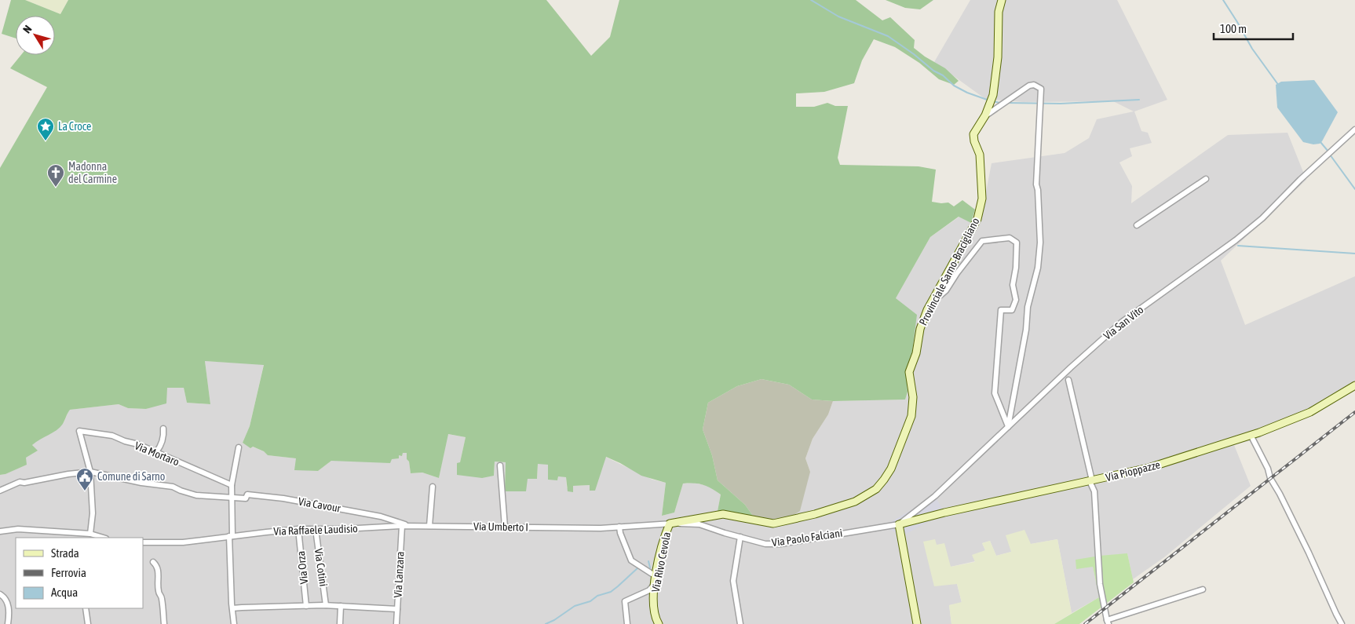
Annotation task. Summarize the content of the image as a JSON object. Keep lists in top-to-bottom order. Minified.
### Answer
{"streets":{"street":["Provinciale Sarno-Bracigliano","Via San Vito","Via Mortaro","Via Pioppazze","Via Cavour","Via Umberto I","Via Raffaele Laudisio","Via Paolo Falciani","Via Rivo Cevola","Via Orza","Via Cotini","Via Lanzara"]},"crossings":[["Provinciale Sarno-Bracigliano","Via Paolo Falciani"],["Provinciale Sarno-Bracigliano","Via Rivo Cevola"],["Via San Vito","Via Pioppazze"],["Via San Vito","Via Paolo Falciani"],["Via Pioppazze","Via Paolo Falciani"],["Via Cavour","Via Umberto I"],["Via Umberto I","Via Raffaele Laudisio"],["Via Umberto I","Via Paolo Falciani"],["Via Umberto I","Via Lanzara"],["Via Raffaele Laudisio","Via Orza"],["Via Raffaele Laudisio","Via Cotini"],["Via Raffaele Laudisio","Via Lanzara"],["Via Paolo Falciani","Via Rivo Cevola"]],"places":{"place":["La Croce"],"church":["Madonna del Carmine"],"public building":["Comune di Sarno"]},"legend":["Strada","Ferrovia","Acqua"],"scale_bar":"100 m","north":"top left"}
